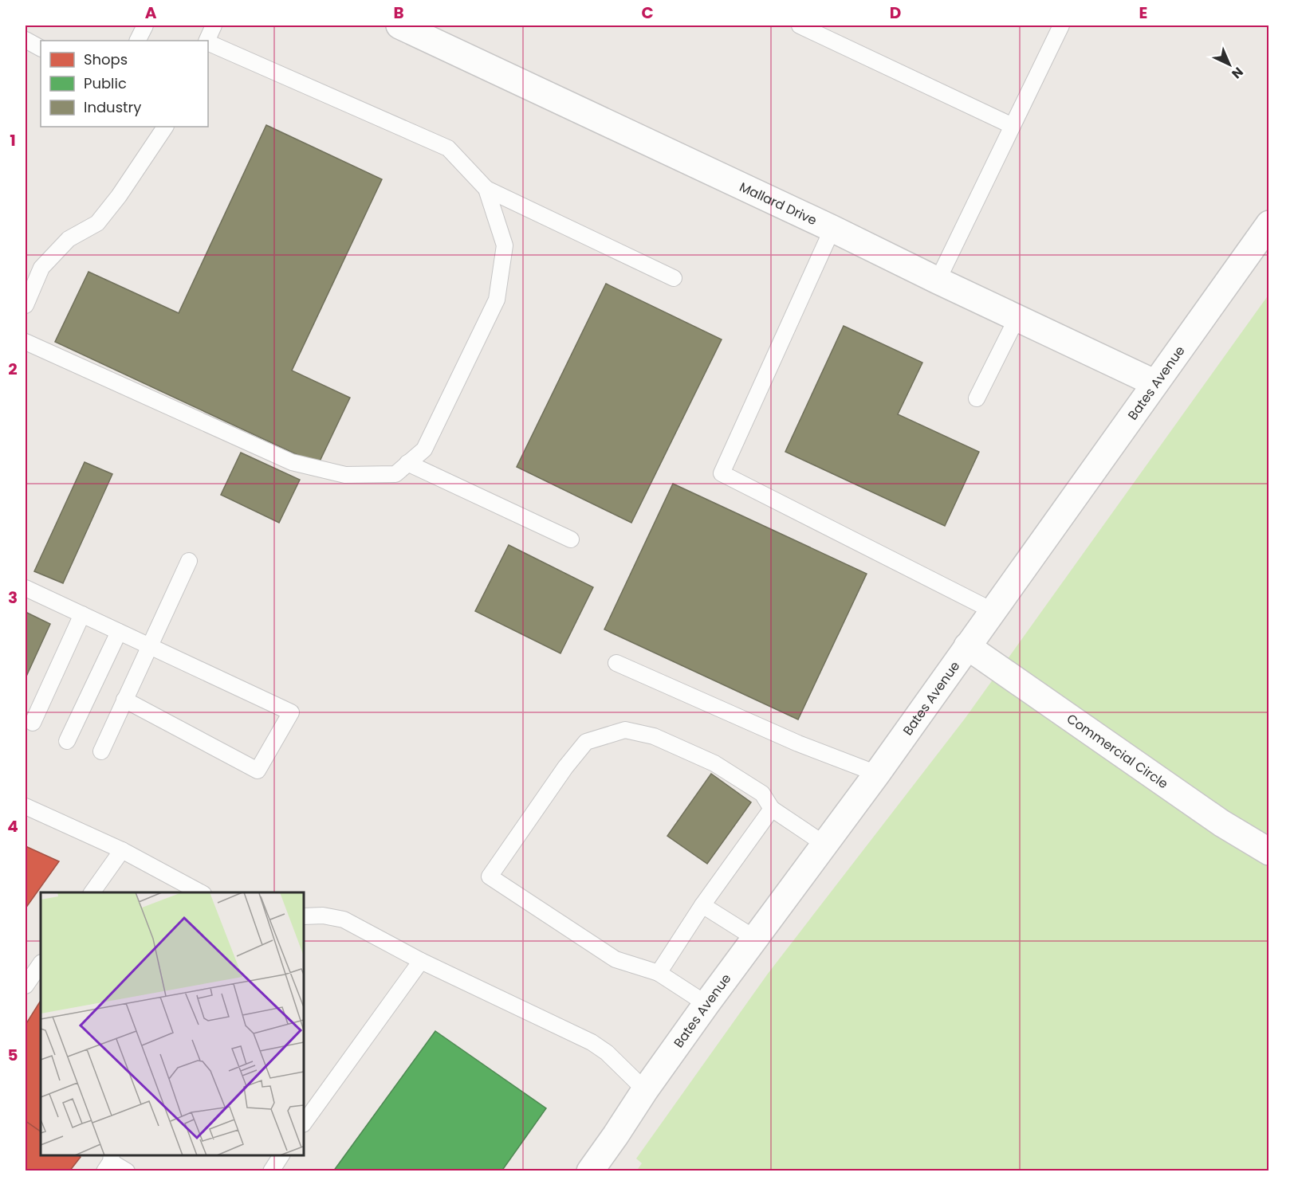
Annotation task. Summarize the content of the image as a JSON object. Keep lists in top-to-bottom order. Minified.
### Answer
{"streets":{"street":["Mallard Drive","Bates Avenue","Commercial Circle"]},"crossings":[["Mallard Drive","Bates Avenue"],["Bates Avenue","Commercial Circle"]],"legend":["Shops","Public","Industry"],"north":"bottom right","grid":{"columns":["A","B","C","D","E"],"rows":["1","2","3","4","5"]}}
